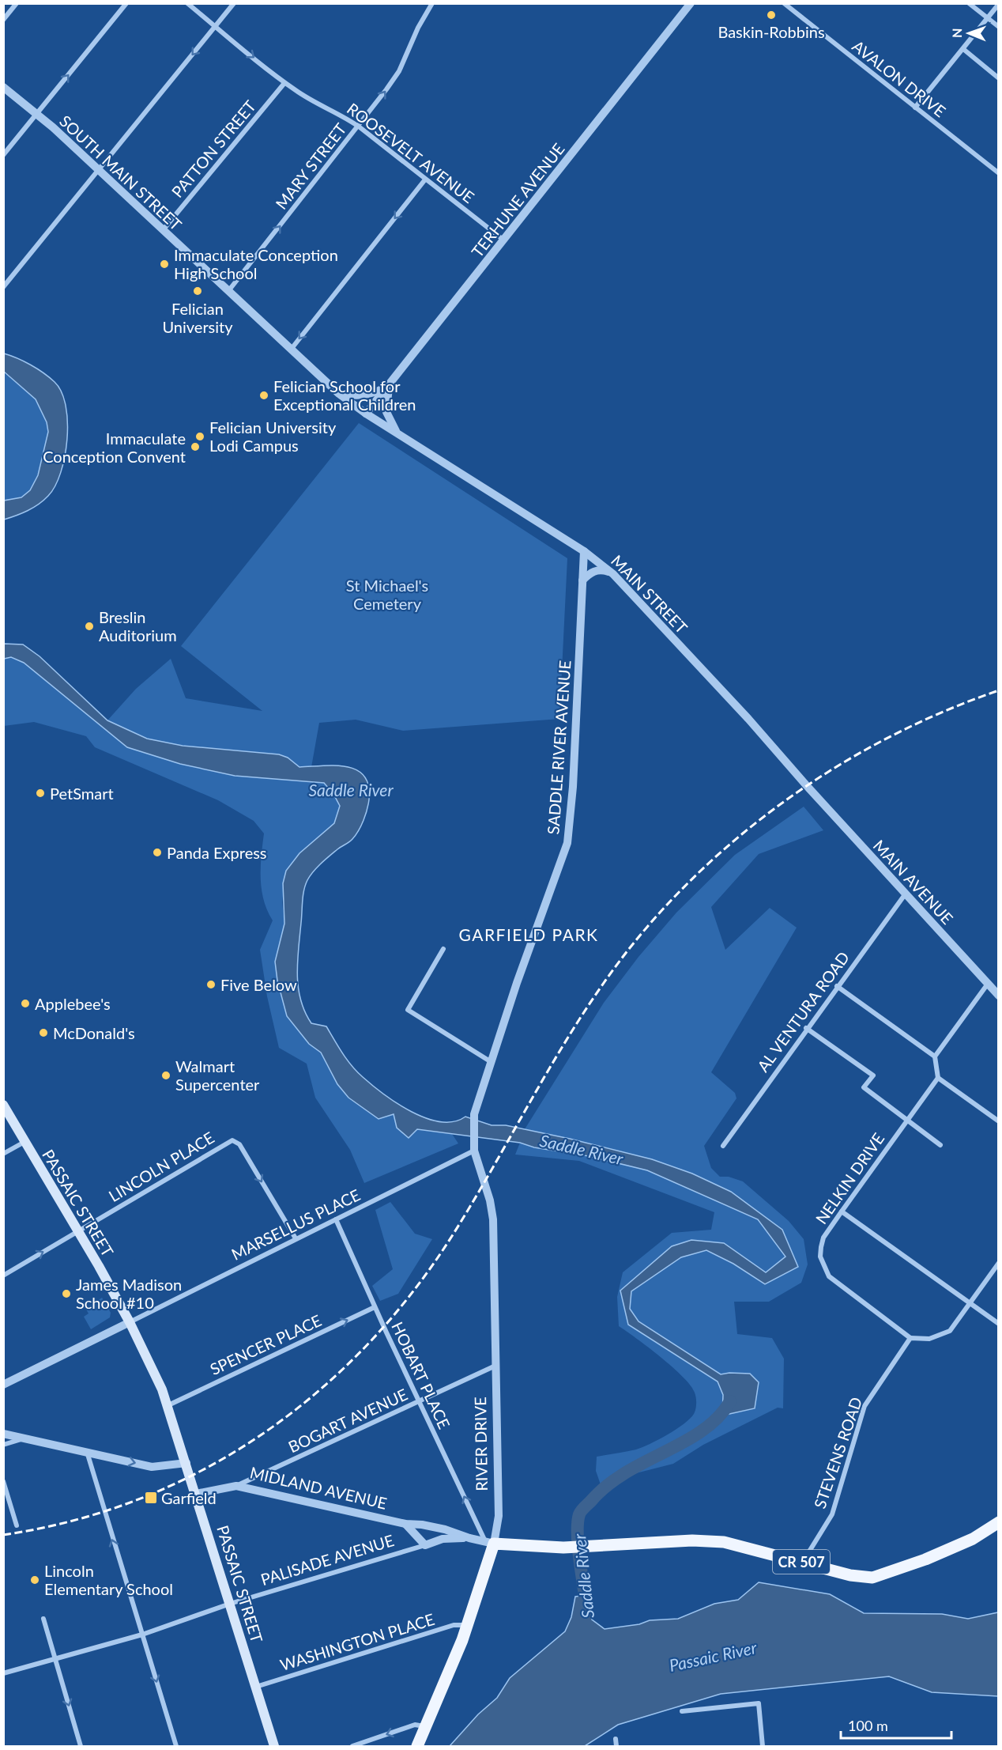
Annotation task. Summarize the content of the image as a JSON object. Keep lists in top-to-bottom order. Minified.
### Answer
{"streets":{"main road":["PASSAIC STREET","RIVER DRIVE","MIDLAND AVENUE","CR 507"],"street":["AVALON DRIVE","PATTON STREET","ROOSEVELT AVENUE","MARY STREET","SOUTH MAIN STREET","TERHUNE AVENUE","MAIN STREET","SADDLE RIVER AVENUE","MAIN AVENUE","AL VENTURA ROAD","LINCOLN PLACE","NELKIN DRIVE","MARSELLUS PLACE","SPENCER PLACE","HOBART PLACE","BOGART AVENUE","STEVENS ROAD","PALISADE AVENUE","WASHINGTON PLACE"]},"crossings":[["PATTON STREET","ROOSEVELT AVENUE"],["PATTON STREET","SOUTH MAIN STREET"],["ROOSEVELT AVENUE","MARY STREET"],["ROOSEVELT AVENUE","TERHUNE AVENUE"],["MARY STREET","SOUTH MAIN STREET"],["SOUTH MAIN STREET","TERHUNE AVENUE"],["SOUTH MAIN STREET","MAIN STREET"],["TERHUNE AVENUE","MAIN STREET"],["MAIN STREET","SADDLE RIVER AVENUE"],["MAIN STREET","MAIN AVENUE"],["SADDLE RIVER AVENUE","RIVER DRIVE"],["MAIN AVENUE","AL VENTURA ROAD"],["LINCOLN PLACE","PASSAIC STREET"],["LINCOLN PLACE","MARSELLUS PLACE"],["NELKIN DRIVE","STEVENS ROAD"],["PASSAIC STREET","MARSELLUS PLACE"],["PASSAIC STREET","SPENCER PLACE"],["PASSAIC STREET","MIDLAND AVENUE"],["PASSAIC STREET","PALISADE AVENUE"],["PASSAIC STREET","WASHINGTON PLACE"],["MARSELLUS PLACE","HOBART PLACE"],["MARSELLUS PLACE","RIVER DRIVE"],["SPENCER PLACE","HOBART PLACE"],["HOBART PLACE","BOGART AVENUE"],["HOBART PLACE","RIVER DRIVE"],["HOBART PLACE","MIDLAND AVENUE"],["BOGART AVENUE","RIVER DRIVE"],["BOGART AVENUE","MIDLAND AVENUE"],["RIVER DRIVE","MIDLAND AVENUE"],["RIVER DRIVE","WASHINGTON PLACE"],["STEVENS ROAD","MIDLAND AVENUE"],["MIDLAND AVENUE","PALISADE AVENUE"]],"one_way":["MARY STREET","SPENCER PLACE","HOBART PLACE"],"districts":["GARFIELD PARK"],"water":["Saddle River","Passaic River"],"parks":["St Michael's Cemetery"],"places":{"other":["Baskin-Robbins","Immaculate Conception High School","Felician University","Felician School for Exceptional Children","Felician University Lodi Campus","Immaculate Conception Convent","Breslin Auditorium","PetSmart","Panda Express","Five Below","Applebee's","McDonald's","Walmart Supercenter","James Madison School #10","Lincoln Elementary School"],"transit":["Garfield"]},"scale_bar":"100 m","north":"left"}
